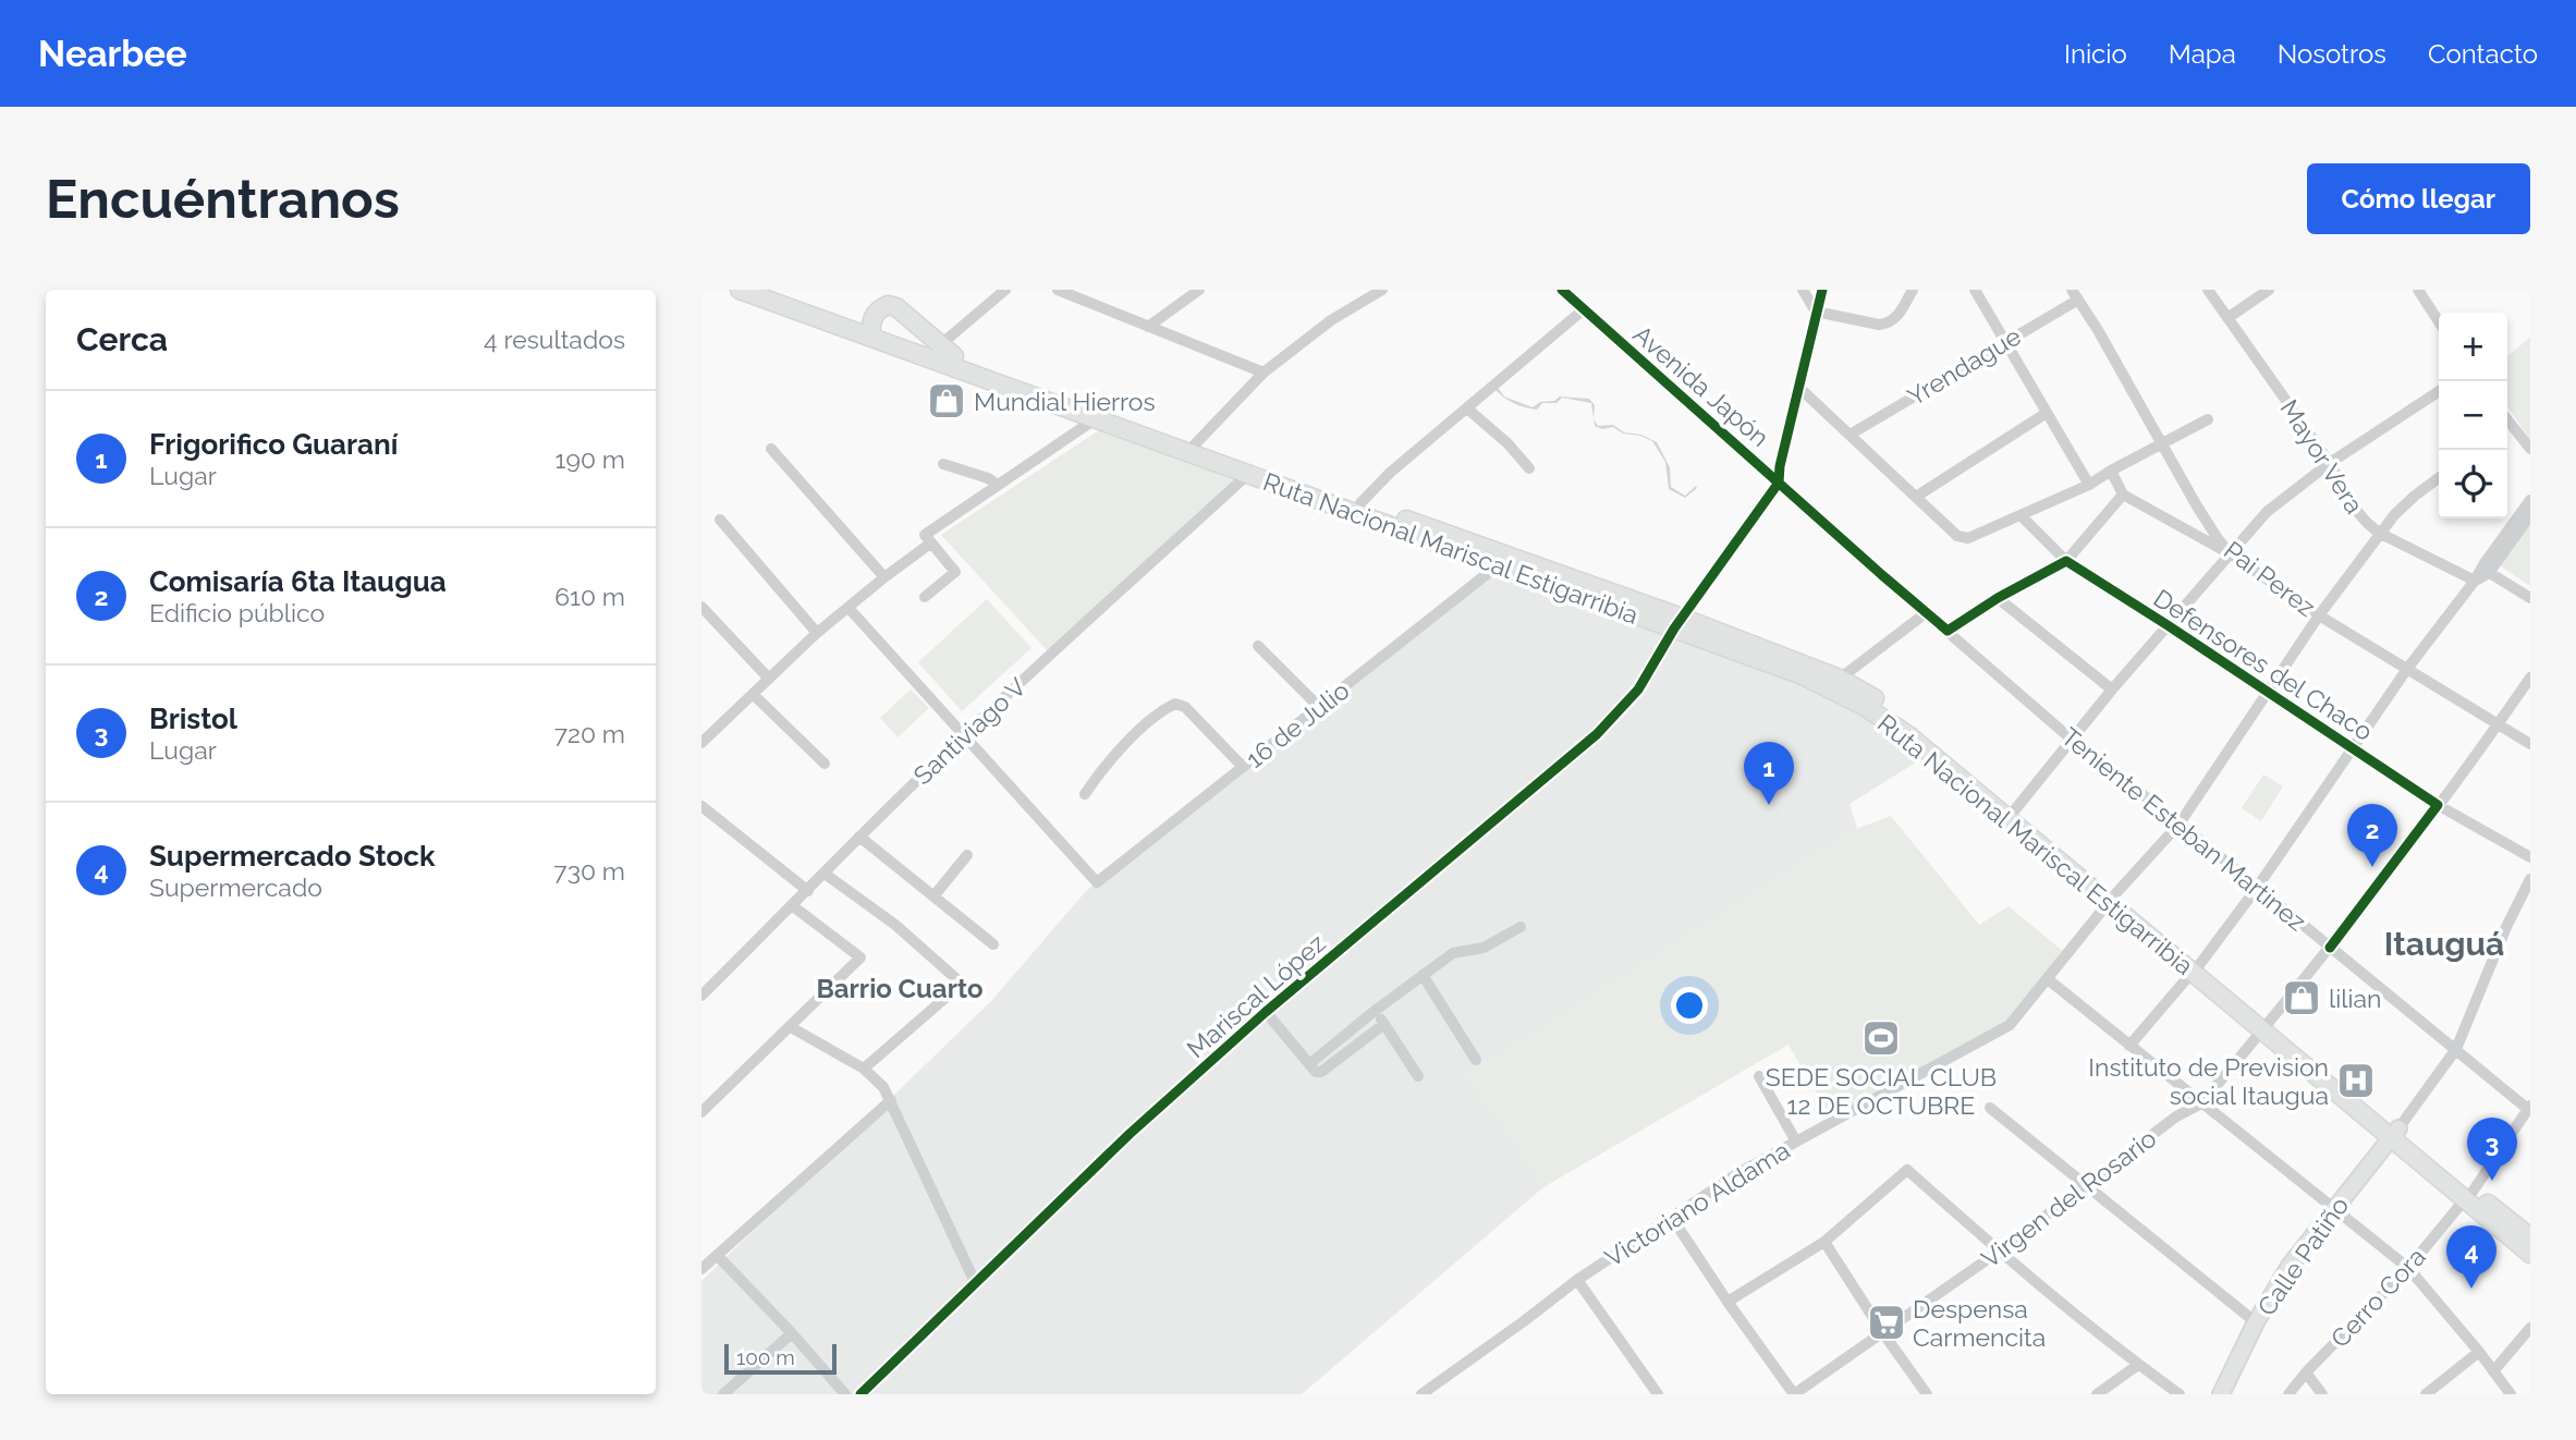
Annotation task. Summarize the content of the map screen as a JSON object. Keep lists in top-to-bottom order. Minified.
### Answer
{"streets":{"highway":["Ruta Nacional Mariscal Estigarribia"],"main road":["Calle Patiño"],"street":["Yrendague","Avenida Japón","Mayor Vera","Pai Perez","Defensores del Chaco","16 de Julio","Santiviago V","Teniente Esteban Martinez","Mariscal López","Virgen del Rosario","Victoriano Aldama","Cerro Cora"]},"crossings":[["Yrendague","Pai Perez"],["Avenida Japón","Teniente Esteban Martinez"],["Avenida Japón","Mariscal López"],["Mayor Vera","Victoriano Aldama"],["Ruta Nacional Mariscal Estigarribia","16 de Julio"],["Ruta Nacional Mariscal Estigarribia","Santiviago V"],["Ruta Nacional Mariscal Estigarribia","Mariscal López"],["Ruta Nacional Mariscal Estigarribia","Virgen del Rosario"],["Ruta Nacional Mariscal Estigarribia","Victoriano Aldama"],["Ruta Nacional Mariscal Estigarribia","Calle Patiño"],["Ruta Nacional Mariscal Estigarribia","Cerro Cora"],["Pai Perez","Virgen del Rosario"],["Pai Perez","Victoriano Aldama"],["Defensores del Chaco","Virgen del Rosario"],["Defensores del Chaco","Victoriano Aldama"],["16 de Julio","Santiviago V"],["Teniente Esteban Martinez","Mariscal López"],["Teniente Esteban Martinez","Virgen del Rosario"],["Teniente Esteban Martinez","Victoriano Aldama"],["Teniente Esteban Martinez","Cerro Cora"]],"districts":["Itauguá","Barrio Cuarto"],"places":{"shop":["Mundial Hierros","lilian"],"sports":["SEDE SOCIAL CLUB 12 DE OCTUBRE"],"hospital":["Instituto de Prevision social Itaugua"],"supermarket":["Despensa Carmencita"]},"scale_bar":"100 m","page":{"header":"Nearbee","nav":["Inicio","Mapa","Nosotros","Contacto"],"buttons":"Cómo llegar","title":"Encuéntranos","heading":["Cerca","4 resultados"],"map_buttons":["+","−"],"list":[{"mark":"1","name":"Frigorifico Guaraní","note":"Lugar","value":"190 m"},{"mark":"2","name":"Comisaría 6ta Itaugua","note":"Edificio público","value":"610 m"},{"mark":"3","name":"Bristol","note":"Lugar","value":"720 m"},{"mark":"4","name":"Supermercado Stock","note":"Supermercado","value":"730 m"}],"pins":["1","2","3","4"],"scale":"100 m"}}
